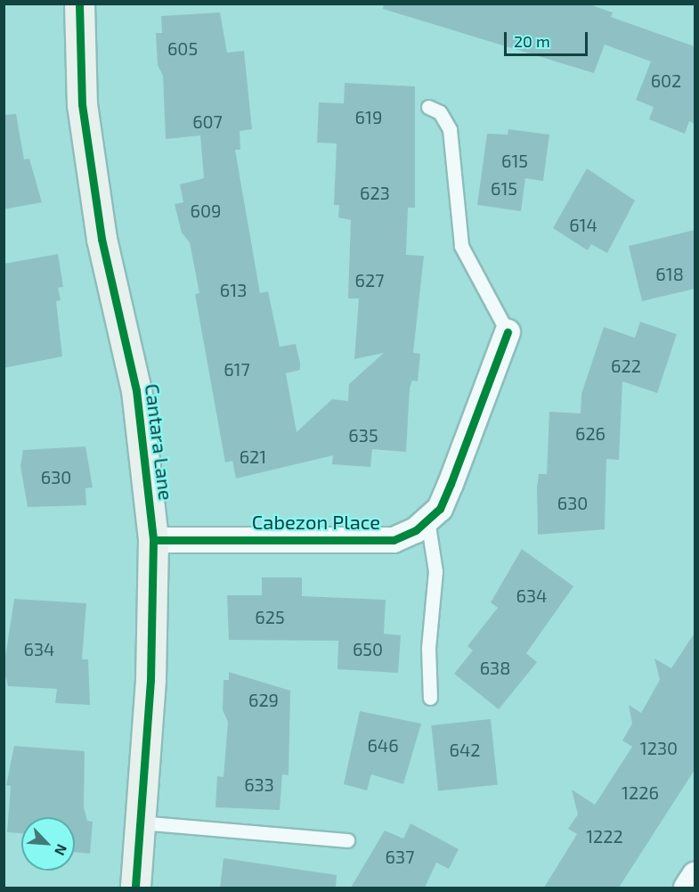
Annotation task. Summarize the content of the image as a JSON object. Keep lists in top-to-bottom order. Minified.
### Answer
{"streets":{"street":["Cantara Lane","Cabezon Place"]},"crossings":[["Cantara Lane","Cabezon Place"]],"house_numbers":["605","602","619","607","615","615","623","609","614","618","627","613","622","617","626","635","621","630","630","634","625","634","650","638","629","646","1230","642","633","1226","1222","637"],"scale_bar":"20 m","north":"bottom right"}
